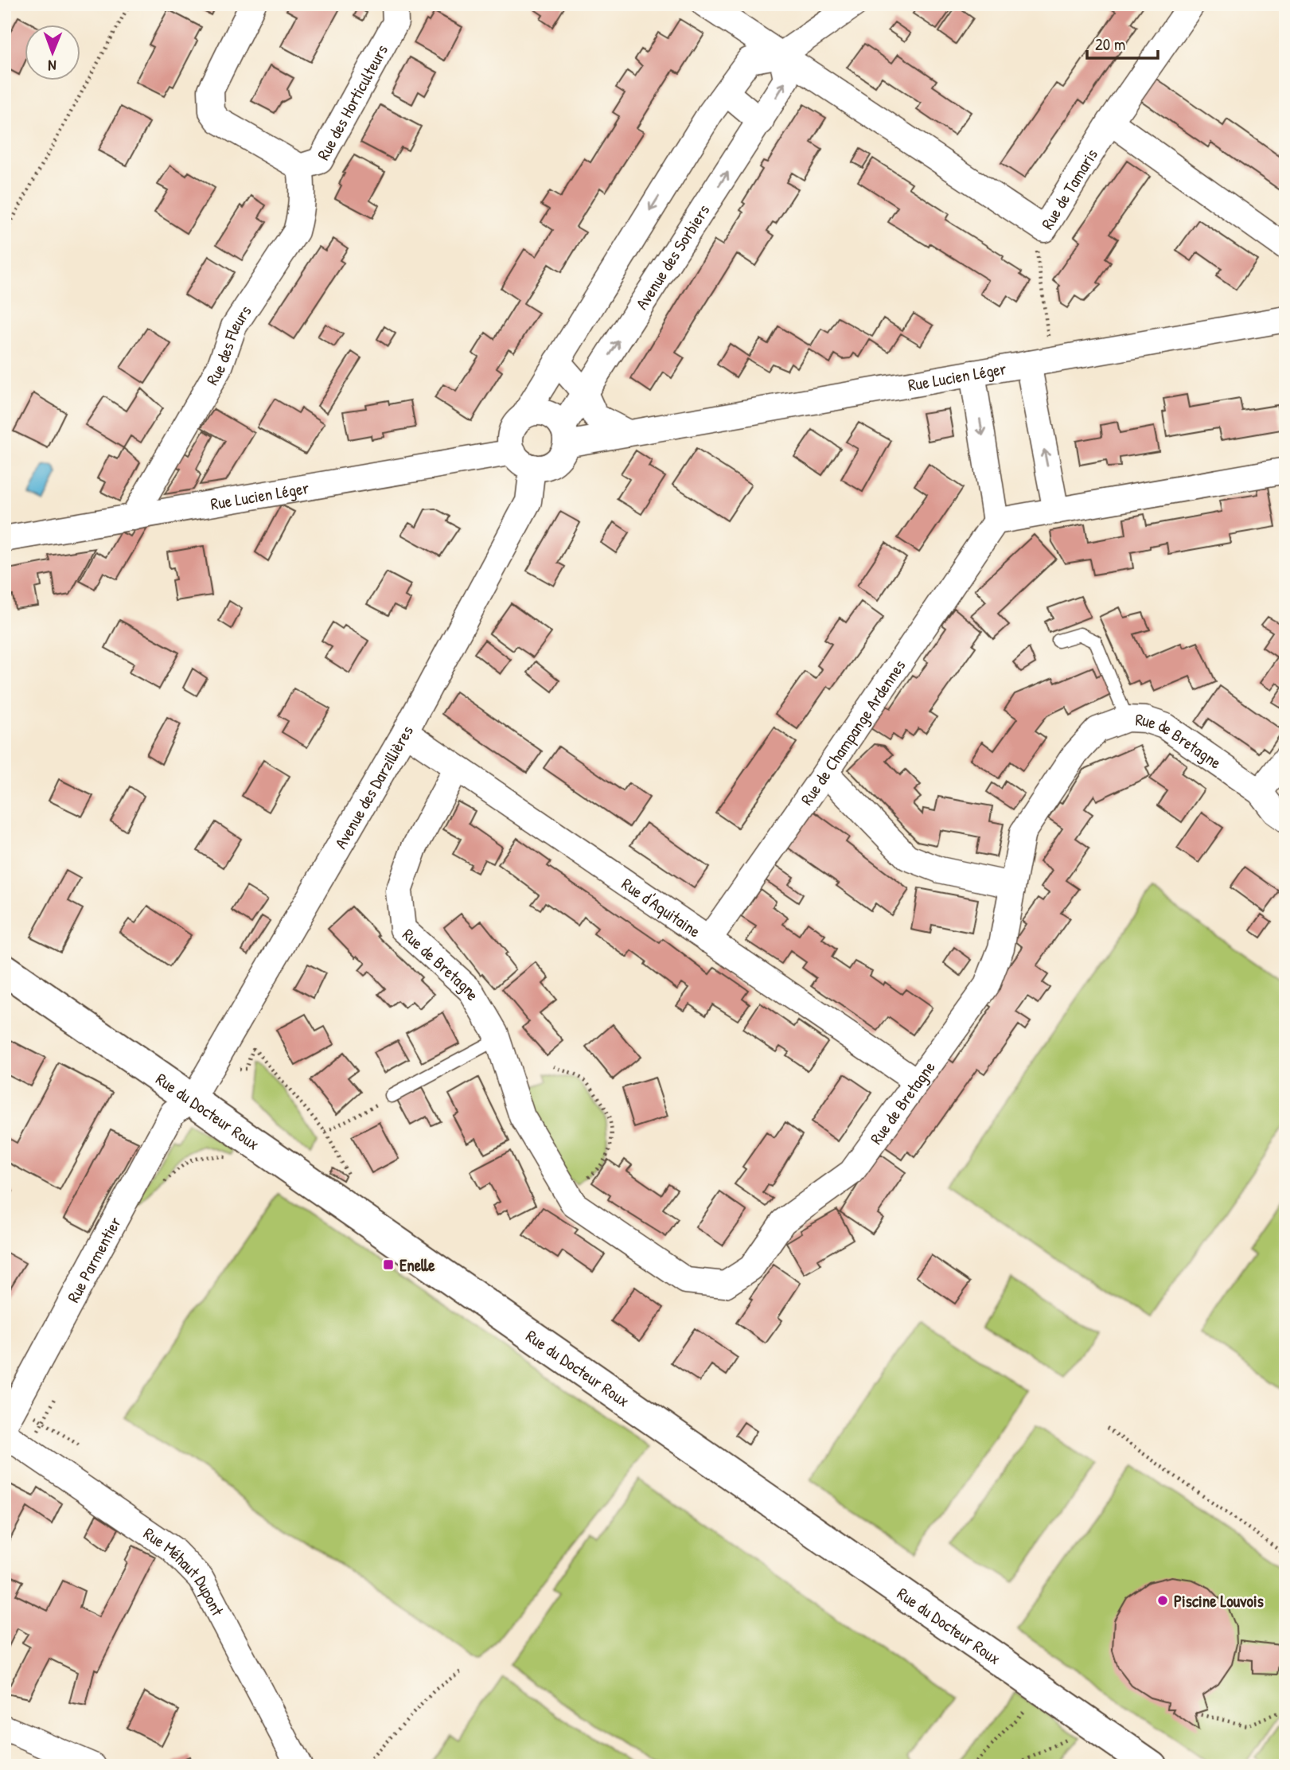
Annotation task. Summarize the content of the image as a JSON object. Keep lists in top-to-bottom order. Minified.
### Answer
{"streets":{"street":["Rue des Horticulteurs","Rue de Tamaris","Avenue des Sorbiers","Rue des Fleurs","Rue Lucien Léger","Rue de Champange Ardennes","Rue de Bretagne","Avenue des Darzillières","Rue d'Aquitaine","Rue du Docteur Roux","Rue Parmentier","Rue Méhaut Dupont"]},"crossings":[["Rue des Horticulteurs","Rue des Fleurs"],["Rue de Tamaris","Avenue des Sorbiers"],["Avenue des Sorbiers","Rue Lucien Léger"],["Avenue des Sorbiers","Avenue des Darzillières"],["Rue des Fleurs","Rue Lucien Léger"],["Rue Lucien Léger","Avenue des Darzillières"],["Rue de Champange Ardennes","Rue d'Aquitaine"],["Rue de Bretagne","Rue d'Aquitaine"],["Avenue des Darzillières","Rue d'Aquitaine"],["Avenue des Darzillières","Rue du Docteur Roux"],["Avenue des Darzillières","Rue Parmentier"],["Rue du Docteur Roux","Rue Parmentier"]],"places":{"transit":["Enelle"],"other":["Piscine Louvois"]},"scale_bar":"20 m","north":"bottom"}
